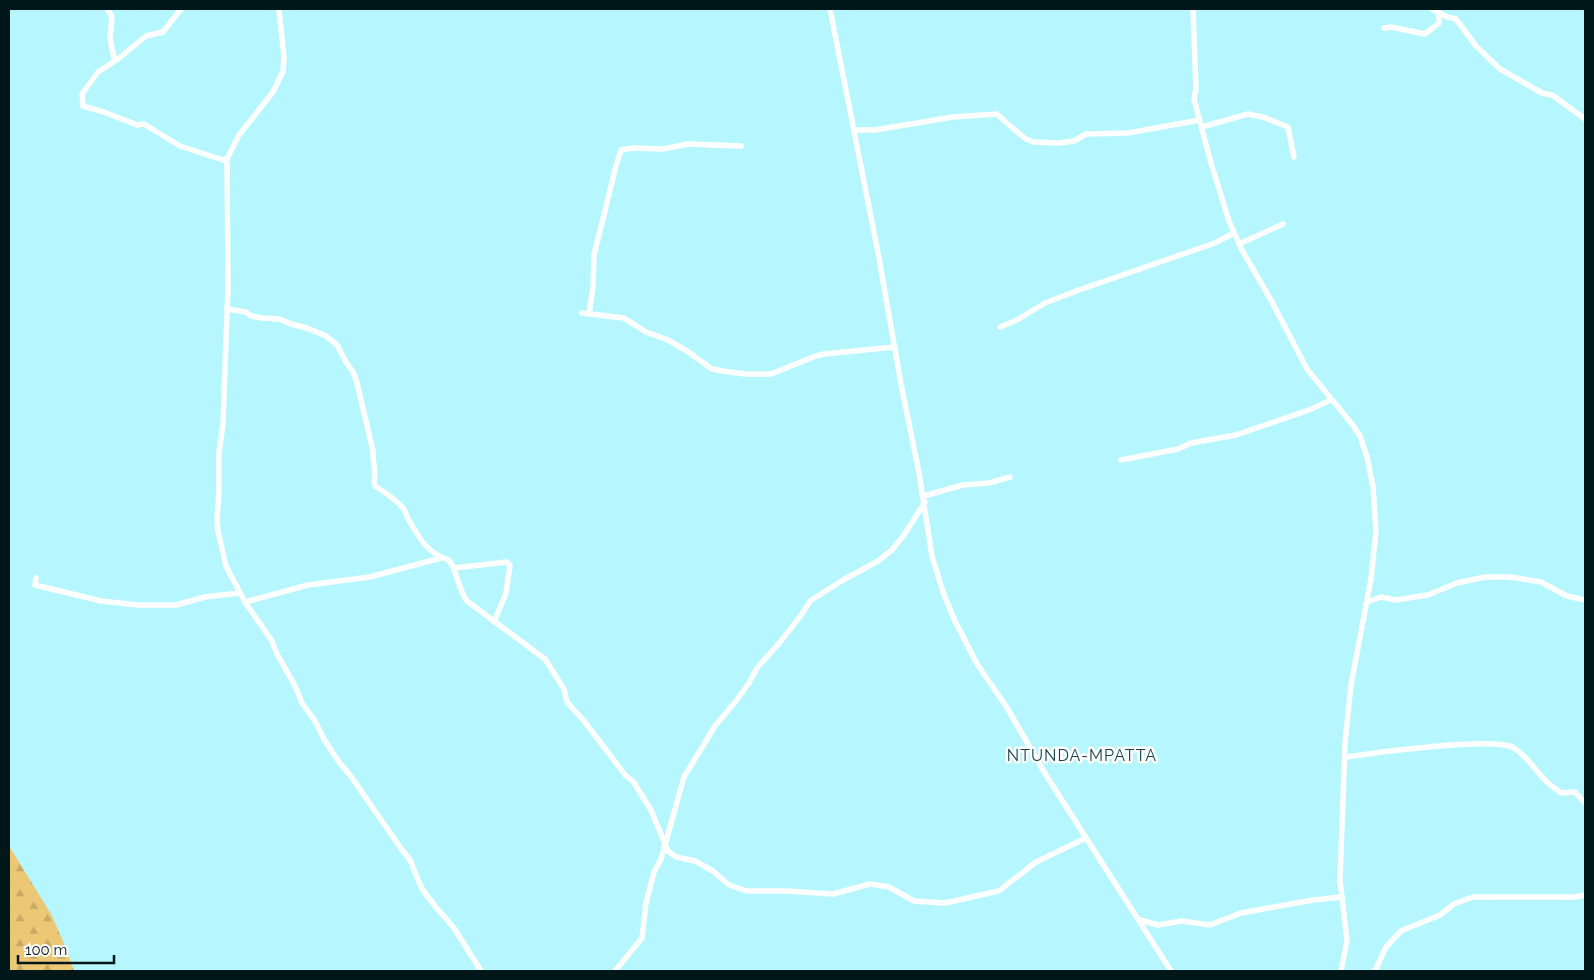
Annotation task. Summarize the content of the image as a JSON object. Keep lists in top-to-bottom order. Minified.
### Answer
{"districts":["NTUNDA-MPATTA"],"scale_bar":"100 m"}
